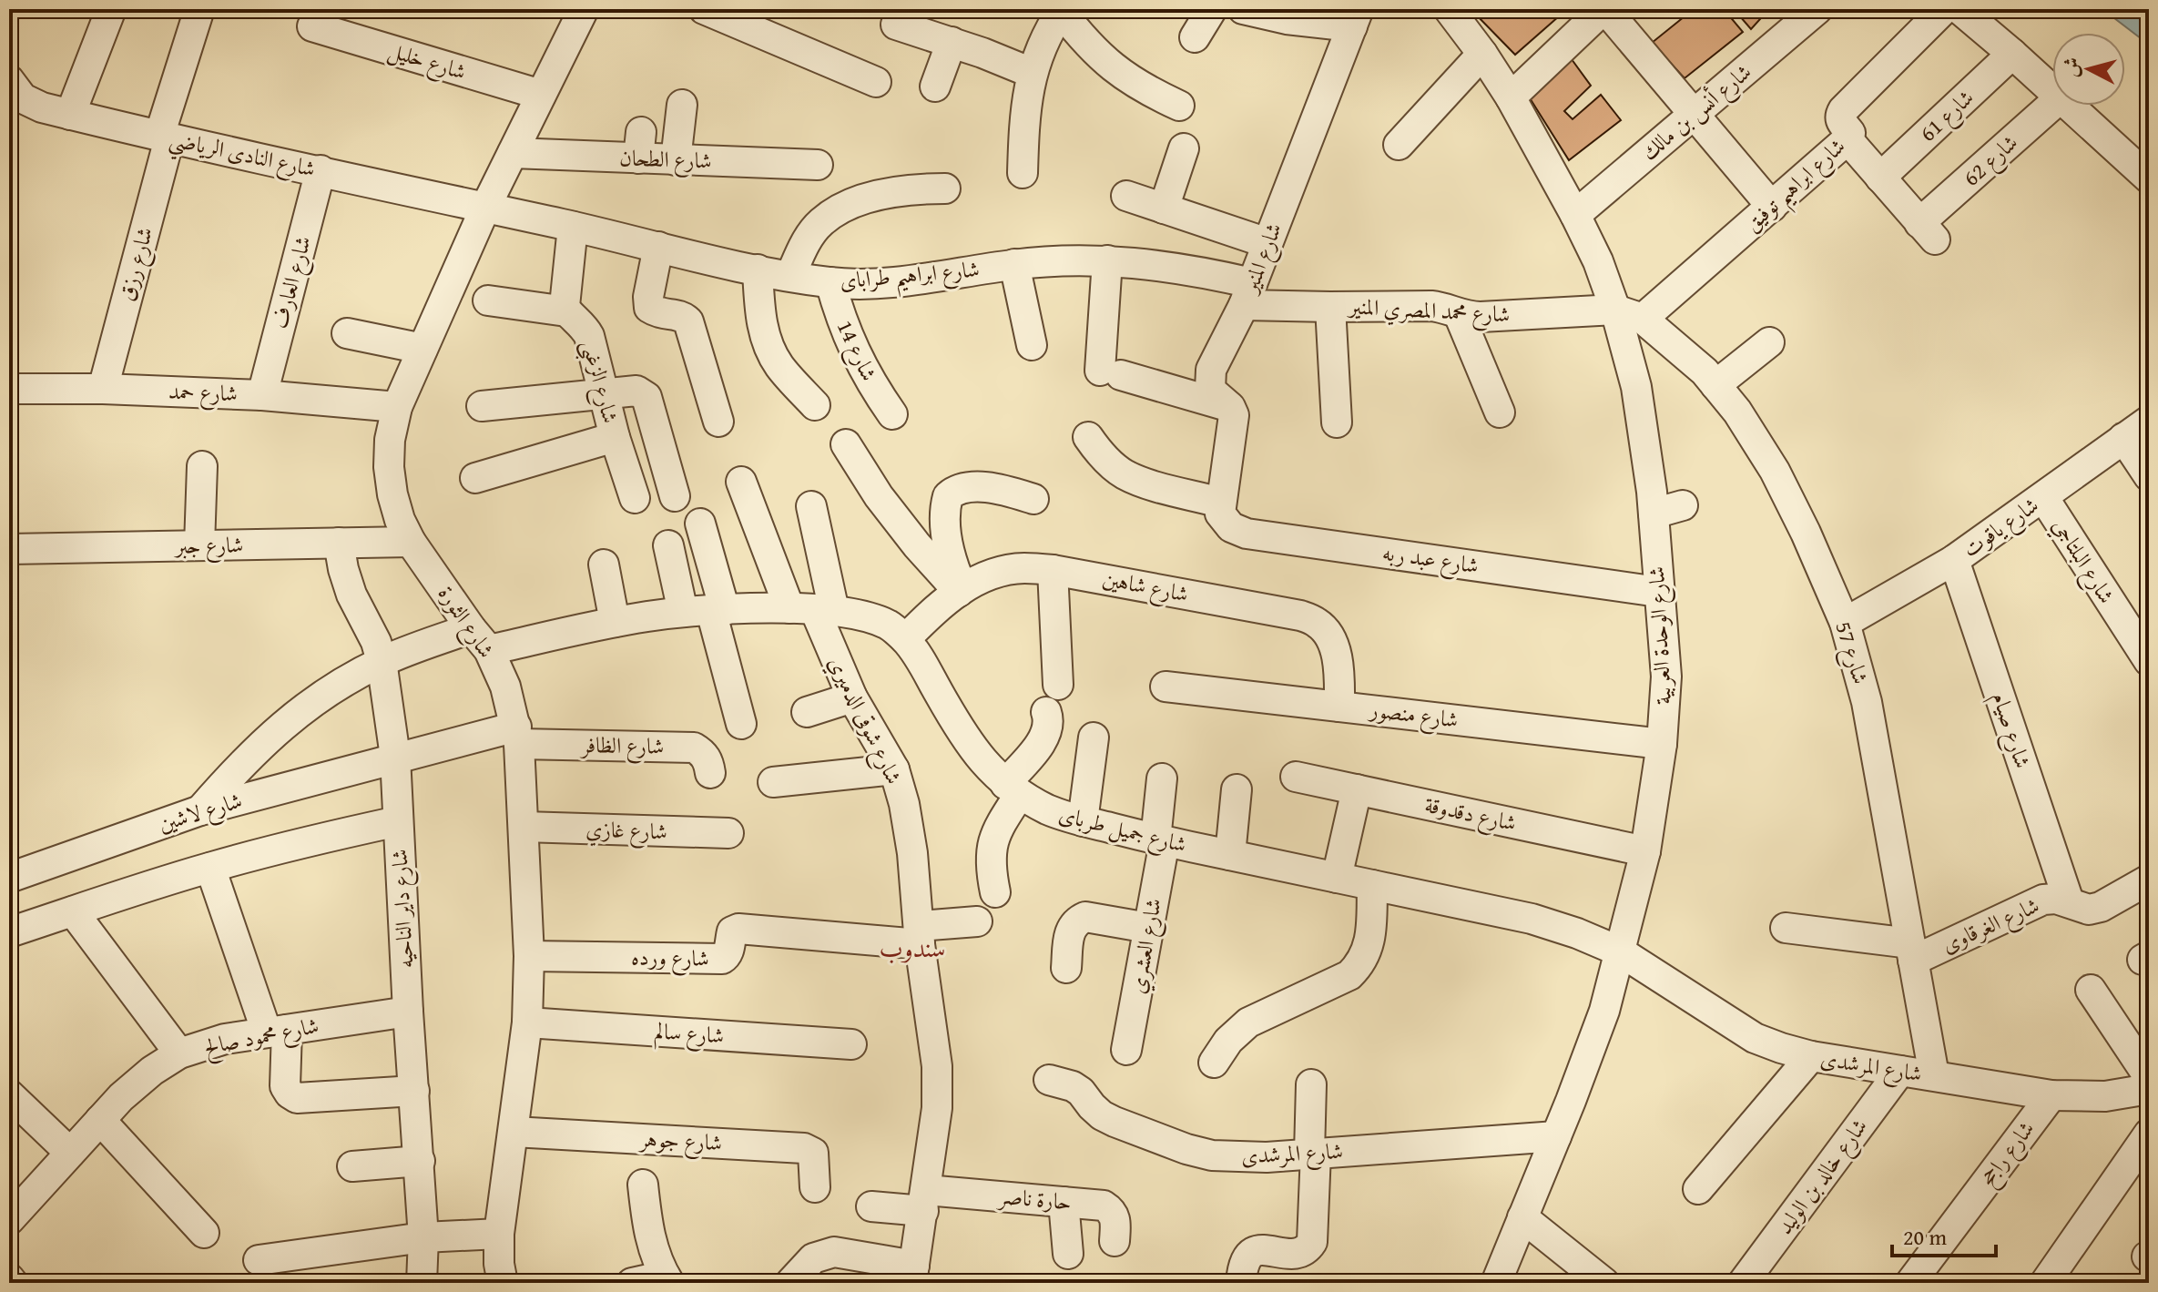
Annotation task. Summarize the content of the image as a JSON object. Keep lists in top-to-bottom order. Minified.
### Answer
{"streets":{"street":["شارع خليل","شارع أنس بن مالك","شارع 61","شارع النادى الرياضي","شارع الطحان","شارع 62","شارع ابراهيم توفيق","شارع المنير","شارع رزق","شارع ابراهيم طراباى","شارع العارف","شارع محمد المصري المنير","شارع 14","شارع الزغبى","شارع حمد","شارع ياقوت","شارع جبر","شارع عبد ربه","شارع البلتاجي","شارع شاهين","شارع الثورة","شارع الوحدة العربية","شارع 57","شارع منصور","شارع شوقى الدميري","شارع صيام","شارع الظافر","شارع لاشين","شارع دقدوقة","شارع جميل طرباى","شارع غازي","شارع داير الناحيه","شارع الغرقاوى","شارع العشري","شارع ورده","شارع سالم","شارع محمود صالح","شارع المرشدى","شارع جوهر","شارع راجح","شارع خالد بن الوليد","حارة ناصر"]},"crossings":[["شارع خليل","شارع الثورة"],["شارع أنس بن مالك","شارع الوحدة العربية"],["شارع 61","شارع 62"],["شارع النادى الرياضي","شارع رزق"],["شارع النادى الرياضي","شارع ابراهيم طراباى"],["شارع النادى الرياضي","شارع العارف"],["شارع النادى الرياضي","شارع الثورة"],["شارع الطحان","شارع الثورة"],["شارع ابراهيم توفيق","شارع 57"],["شارع المنير","شارع ابراهيم طراباى"],["شارع المنير","شارع محمد المصري المنير"],["شارع رزق","شارع حمد"],["شارع ابراهيم طراباى","شارع محمد المصري المنير"],["شارع ابراهيم طراباى","شارع 14"],["شارع ابراهيم طراباى","شارع الثورة"],["شارع العارف","شارع حمد"],["شارع محمد المصري المنير","شارع الوحدة العربية"],["شارع محمد المصري المنير","شارع 57"],["شارع حمد","شارع الثورة"],["شارع ياقوت","شارع البلتاجي"],["شارع ياقوت","شارع 57"],["شارع ياقوت","شارع صيام"],["شارع جبر","شارع الثورة"],["شارع جبر","شارع داير الناحيه"],["شارع عبد ربه","شارع الوحدة العربية"],["شارع شاهين","شارع منصور"],["شارع شاهين","شارع جميل طرباى"],["شارع الثورة","شارع الظافر"],["شارع الثورة","شارع جميل طرباى"],["شارع الثورة","شارع غازي"],["شارع الثورة","شارع ورده"],["شارع الثورة","شارع سالم"],["شارع الثورة","شارع جوهر"],["شارع الوحدة العربية","شارع 57"],["شارع الوحدة العربية","شارع منصور"],["شارع الوحدة العربية","شارع دقدوقة"],["شارع الوحدة العربية","شارع جميل طرباى"],["شارع الوحدة العربية","شارع المرشدى"],["شارع 57","شارع الغرقاوى"],["شارع 57","شارع المرشدى"],["شارع شوقى الدميري","شارع جميل طرباى"],["شارع شوقى الدميري","شارع ورده"],["شارع شوقى الدميري","حارة ناصر"],["شارع صيام","شارع الغرقاوى"],["شارع الظافر","شارع لاشين"],["شارع الظافر","شارع داير الناحيه"],["شارع لاشين","شارع جميل طرباى"],["شارع لاشين","شارع داير الناحيه"],["شارع جميل طرباى","شارع داير الناحيه"],["شارع جميل طرباى","شارع العشري"],["شارع جميل طرباى","شارع المرشدى"],["شارع داير الناحيه","شارع محمود صالح"],["شارع المرشدى","شارع راجح"],["شارع المرشدى","شارع خالد بن الوليد"]],"districts":["سندوب"],"scale_bar":"20 m","north":"left"}
